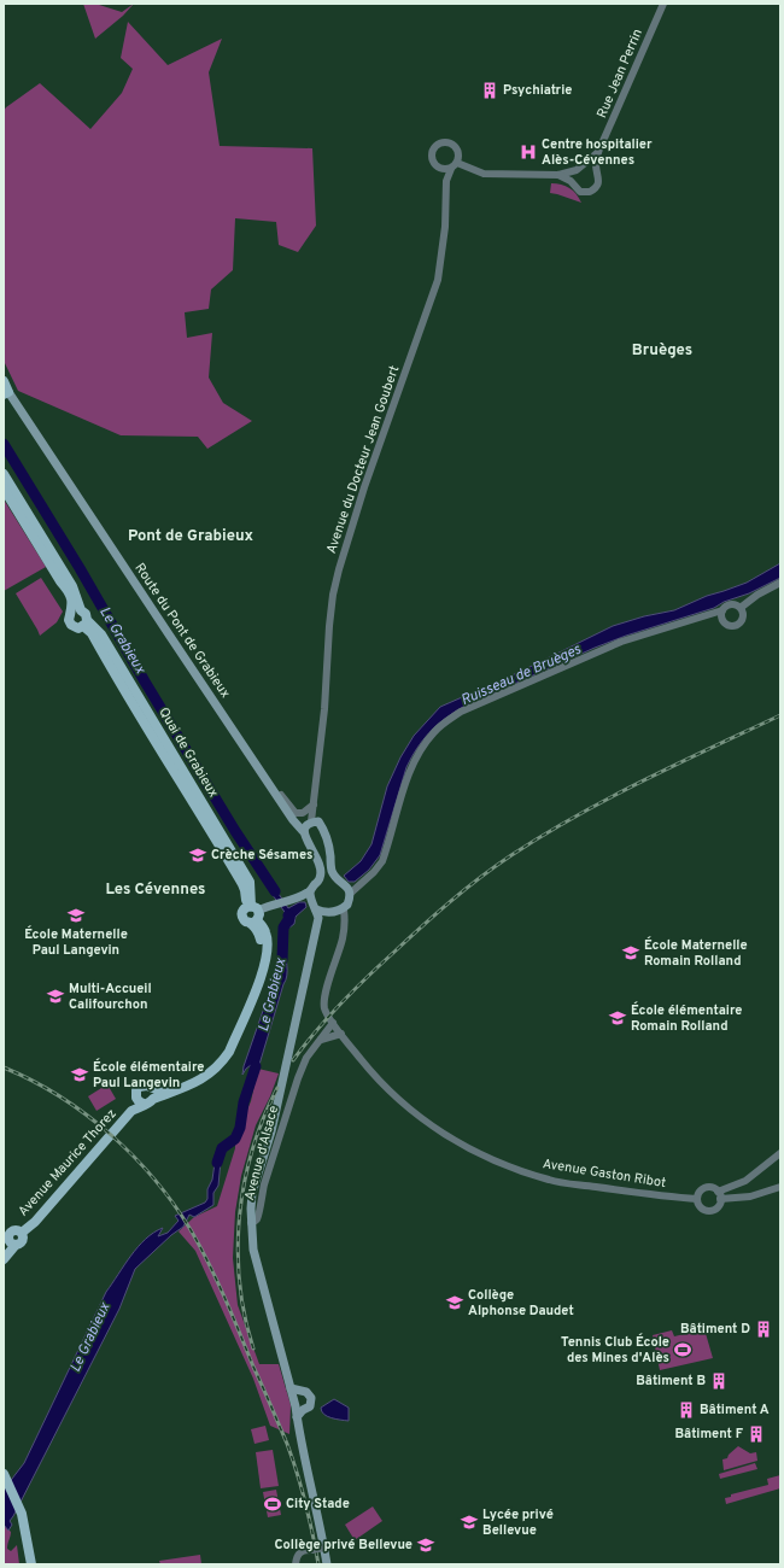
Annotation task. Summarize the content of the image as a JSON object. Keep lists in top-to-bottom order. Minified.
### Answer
{"streets":{"main road":["Route du Pont de Grabieux","Quai de Grabieux","Avenue Maurice Thorez"],"street":["Rue Jean Perrin","Avenue du Docteur Jean Goubert","Avenue d'Alsace","Avenue Gaston Ribot"]},"crossings":[["Avenue du Docteur Jean Goubert","Route du Pont de Grabieux"],["Quai de Grabieux","Avenue Maurice Thorez"],["Avenue d'Alsace","Avenue Gaston Ribot"]],"districts":["Bruèges","Pont de Grabieux","Les Cévennes"],"water":["Le Grabieux","Ruisseau de Bruèges"],"places":{"building":["Psychiatrie","Bâtiment D","Bâtiment B","Bâtiment A","Bâtiment F"],"hospital":["Centre hospitalier Alès-Cévennes"],"school or university":["Crèche Sésames","École Maternelle Paul Langevin","École Maternelle Romain Rolland","Multi-Accueil Califourchon","École élémentaire Romain Rolland","École élémentaire Paul Langevin","Collège Alphonse Daudet","Lycée privé Bellevue","Collège privé Bellevue"],"sports":["Tennis Club École des Mines d'Alès","City Stade"]}}
